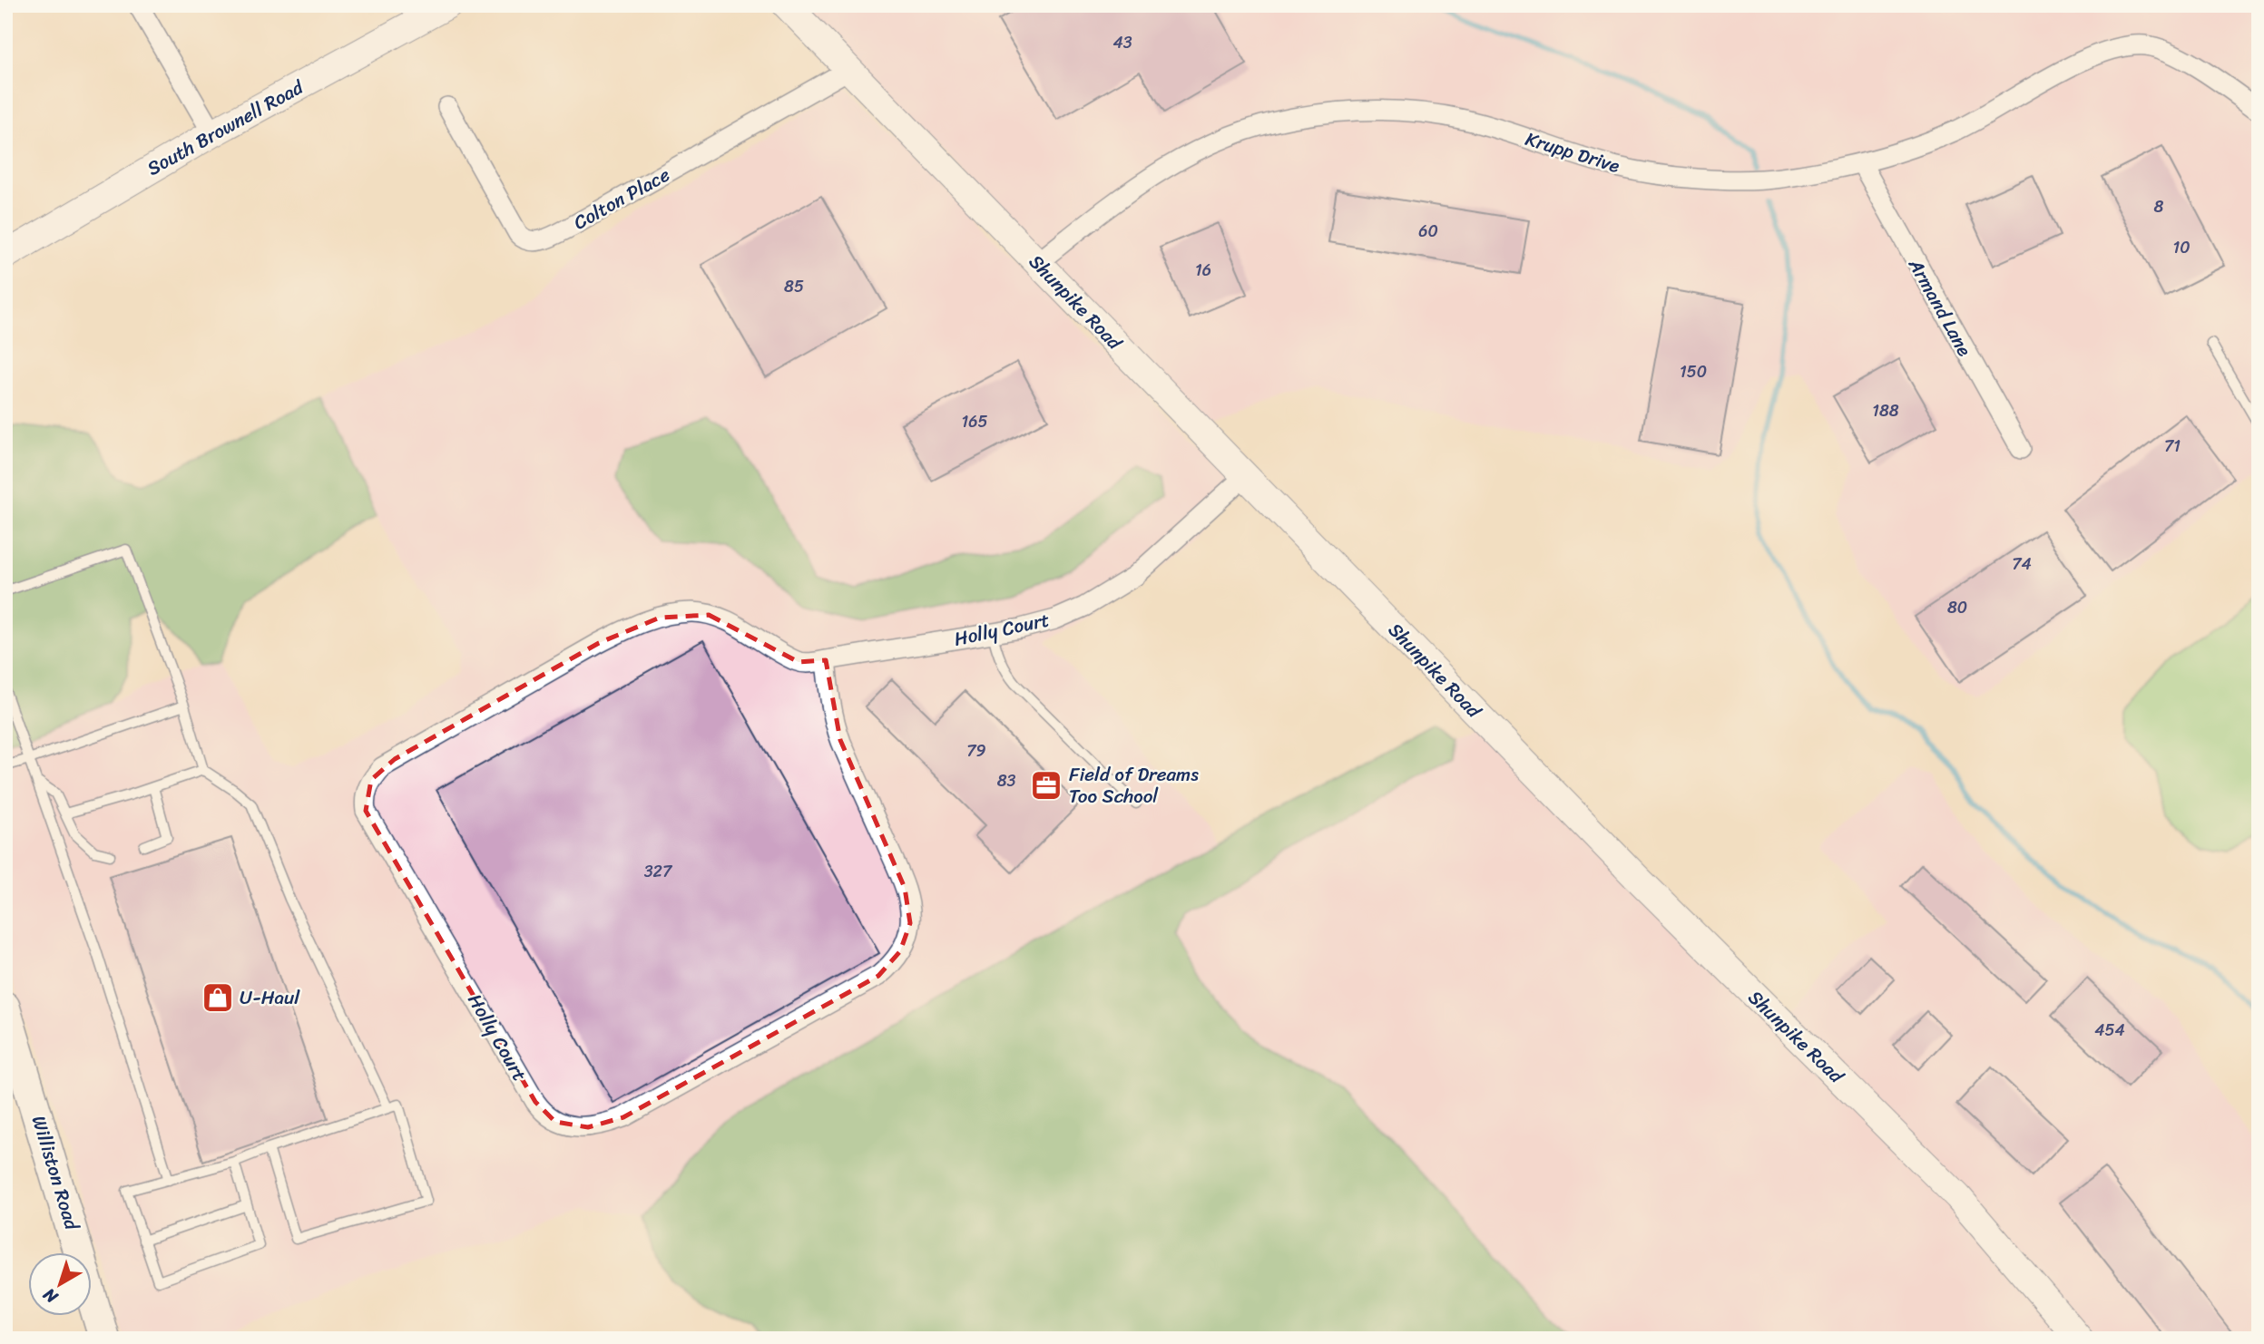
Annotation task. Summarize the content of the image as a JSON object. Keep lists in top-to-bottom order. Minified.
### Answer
{"streets":{"main road":["Williston Road"],"street":["South Brownell Road","Krupp Drive","Colton Place","Shunpike Road","Armand Lane","Holly Court"]},"crossings":[["Krupp Drive","Shunpike Road"],["Krupp Drive","Armand Lane"],["Colton Place","Shunpike Road"],["Shunpike Road","Holly Court"]],"places":{"office":["Field of Dreams Too School"],"shop":["U-Haul"]},"house_numbers":["43","8","60","10","16","85","150","188","165","71","74","80","79","83","327","454"],"north":"bottom left"}
